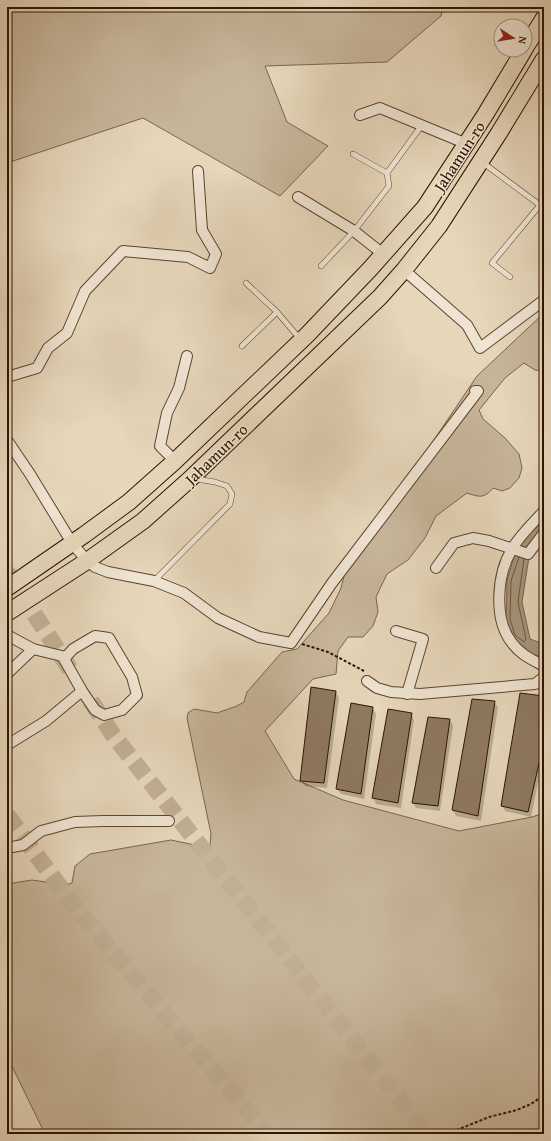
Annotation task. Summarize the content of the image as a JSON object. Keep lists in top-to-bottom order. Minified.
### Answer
{"streets":{"main road":["Jahamun-ro"]},"north":"right"}
